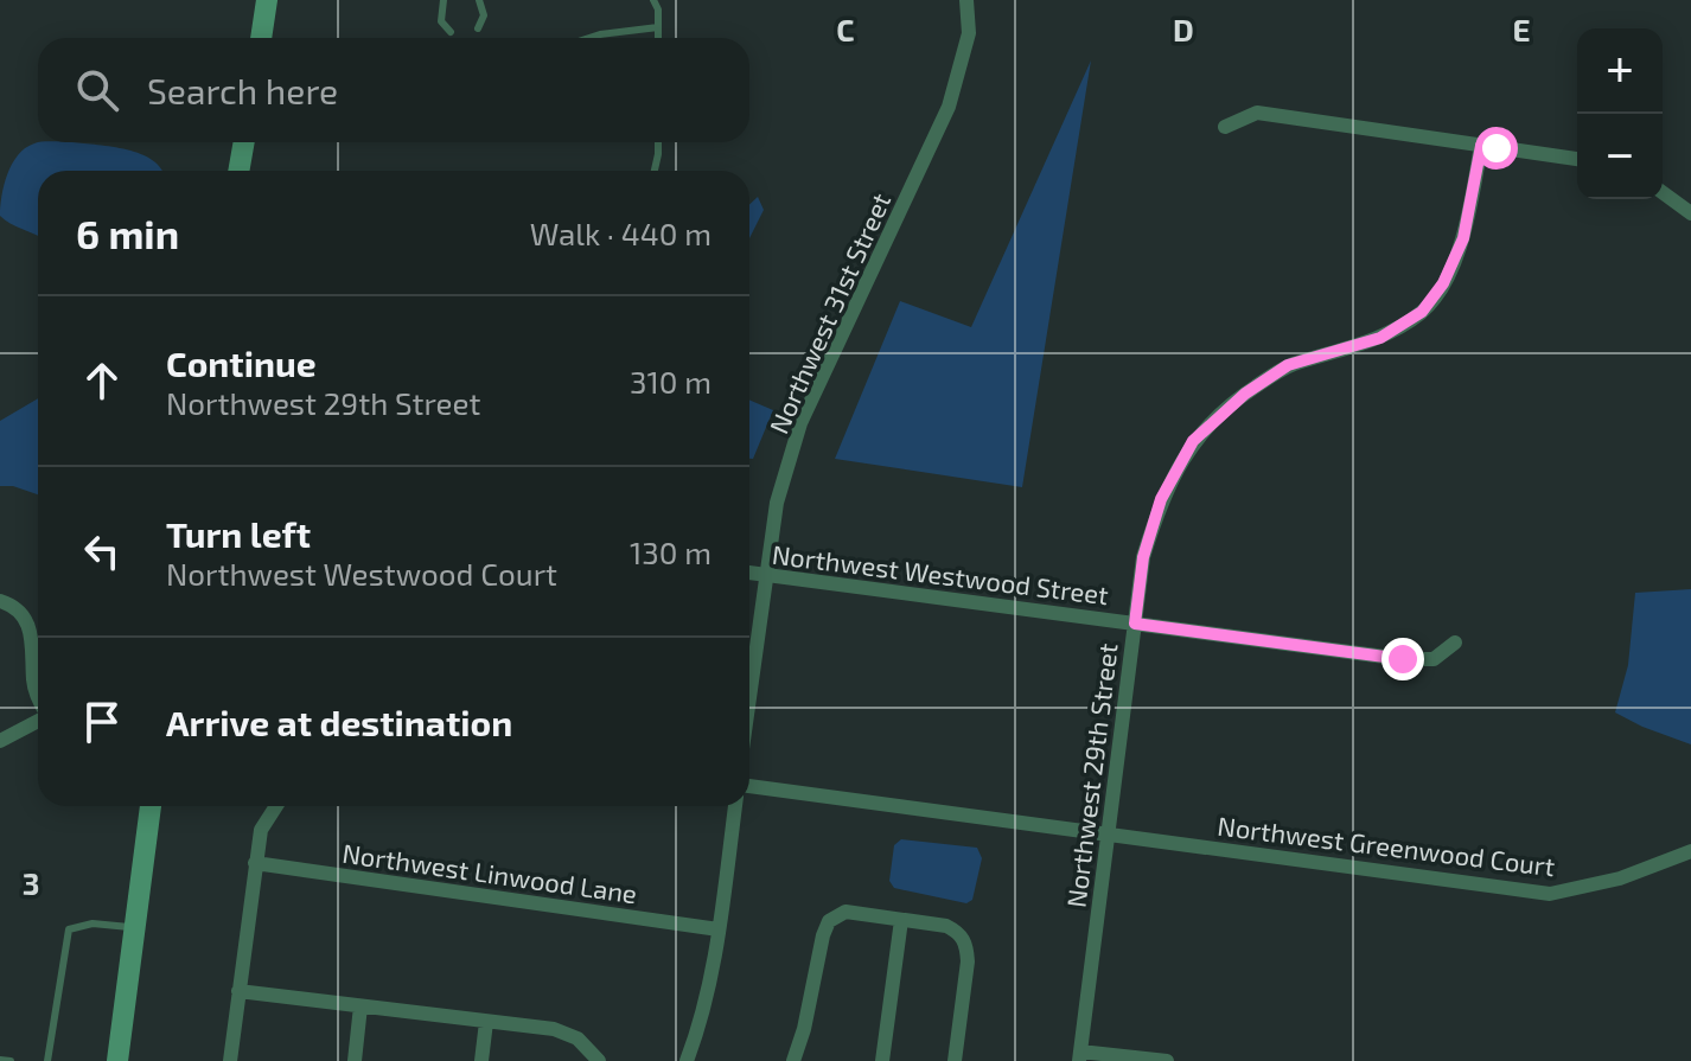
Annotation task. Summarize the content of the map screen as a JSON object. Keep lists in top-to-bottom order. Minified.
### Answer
{"streets":{"street":["Northwest 31st Street","Northwest Westwood Street","Northwest 29th Street","Northwest Greenwood Court","Northwest Linwood Lane"]},"crossings":[["Northwest 31st Street","Northwest Westwood Street"],["Northwest Westwood Street","Northwest 29th Street"],["Northwest 29th Street","Northwest Greenwood Court"]],"page":{"map_buttons":["+","−"],"search":"Search here","heading":["6 min","Walk · 440 m"],"list":[["Continue","Northwest 29th Street","310 m"],["Turn left","Northwest Westwood Court","130 m"],"Arrive at destination"]},"grid":{"columns":["C","D","E"],"rows":["3"]}}
